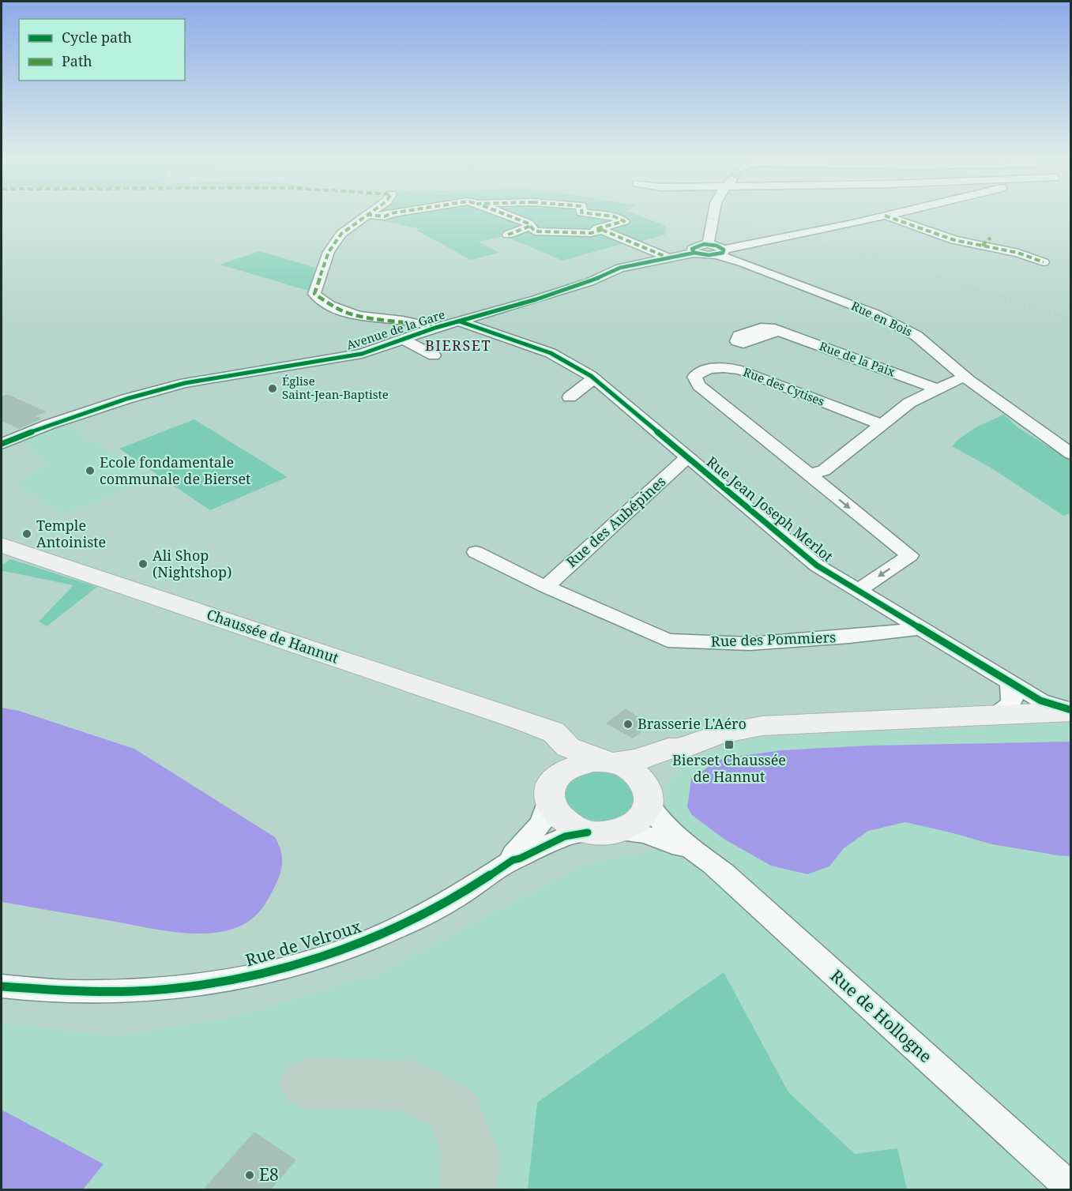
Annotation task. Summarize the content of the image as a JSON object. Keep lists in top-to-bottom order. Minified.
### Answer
{"streets":{"main road":["Chaussée de Hannut"],"street":["Rue en Bois","Avenue de la Gare","Rue de la Paix","Rue des Cytises","Rue Jean Joseph Merlot","Rue des Aubépines","Rue des Pommiers","Rue de Velroux","Rue de Hollogne"]},"crossings":[["Avenue de la Gare","Rue Jean Joseph Merlot"],["Rue Jean Joseph Merlot","Rue des Aubépines"],["Rue Jean Joseph Merlot","Rue des Pommiers"],["Rue des Aubépines","Rue des Pommiers"],["Chaussée de Hannut","Rue de Velroux"],["Chaussée de Hannut","Rue de Hollogne"],["Rue de Velroux","Rue de Hollogne"]],"districts":["BIERSET"],"places":{"other":["Église Saint-Jean-Baptiste","Ecole fondamentale communale de Bierset","Temple Antoiniste","Ali Shop (Nightshop)","Brasserie L'Aéro","E8"],"transit":["Bierset Chaussée de Hannut"]},"legend":["Cycle path","Path"]}
